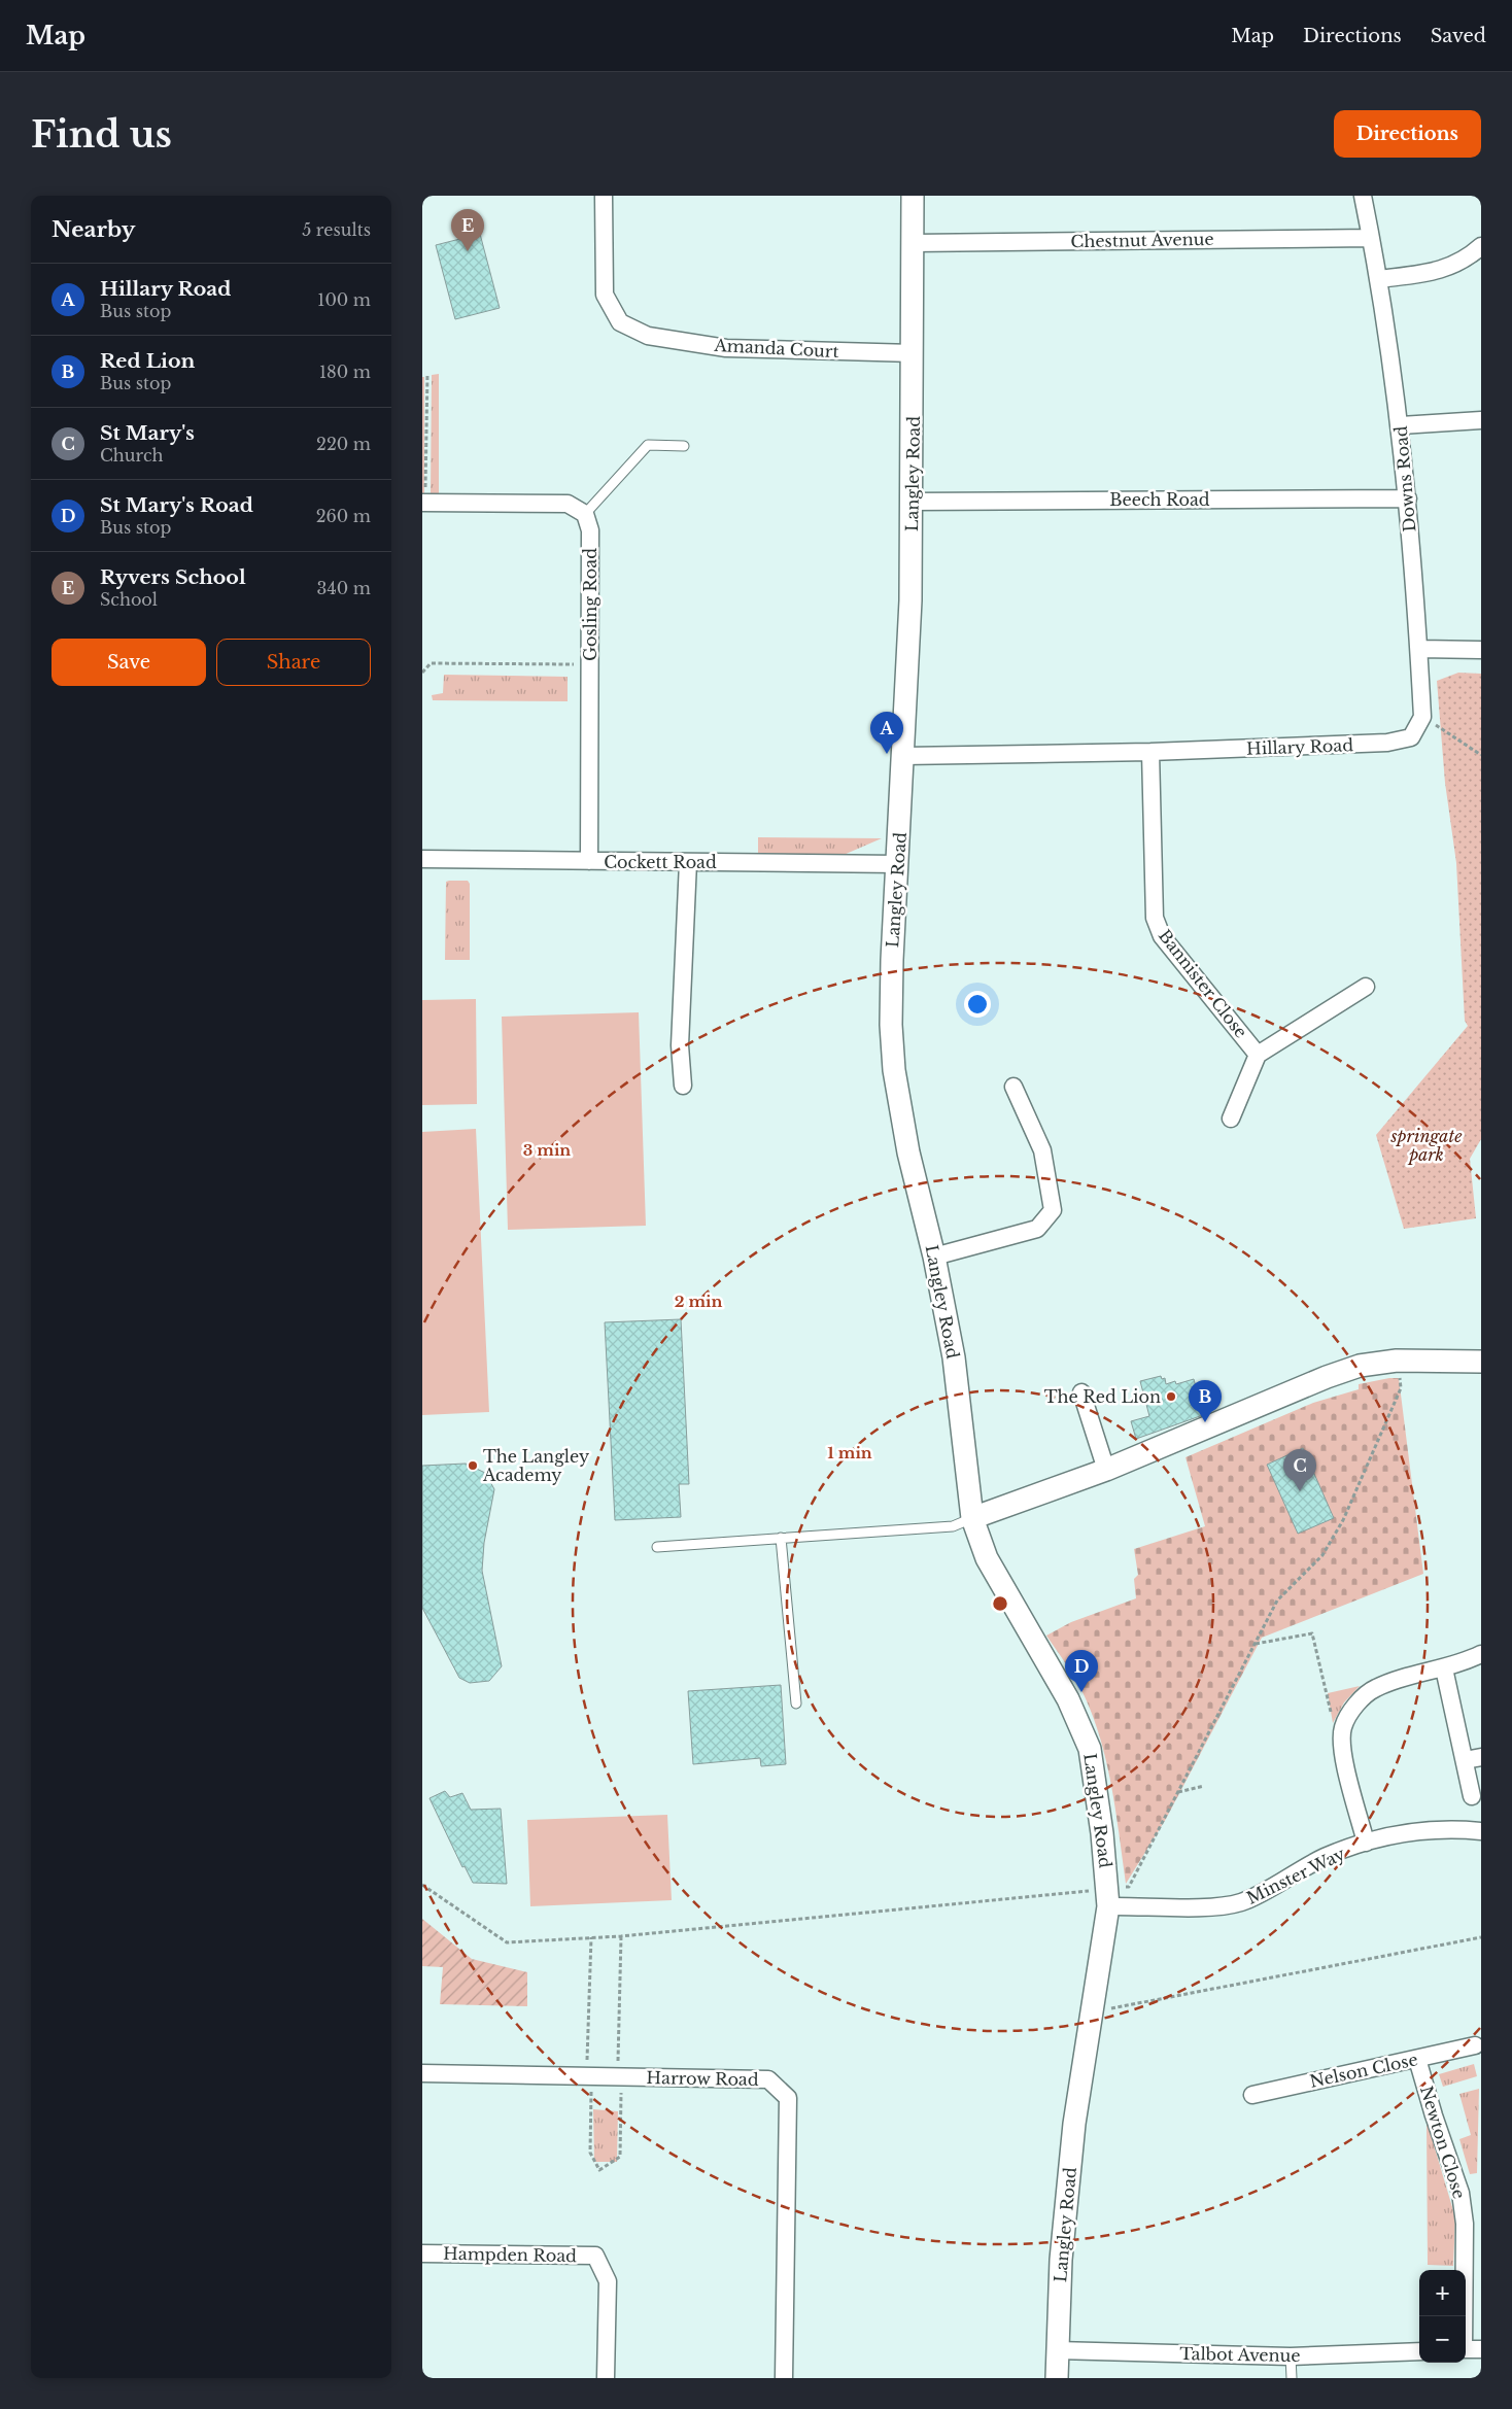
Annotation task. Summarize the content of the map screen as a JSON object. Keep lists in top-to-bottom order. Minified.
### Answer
{"streets":{"street":["Chestnut Avenue","Amanda Court","Langley Road","Downs Road","Beech Road","Gosling Road","Hillary Road","Cockett Road","Bannister Close","Minster Way","Nelson Close","Harrow Road","Newton Close","Hampden Road","Talbot Avenue"]},"crossings":[["Chestnut Avenue","Langley Road"],["Chestnut Avenue","Downs Road"],["Amanda Court","Langley Road"],["Langley Road","Beech Road"],["Langley Road","Hillary Road"],["Langley Road","Cockett Road"],["Langley Road","Minster Way"],["Langley Road","Talbot Avenue"],["Downs Road","Beech Road"],["Downs Road","Hillary Road"],["Gosling Road","Cockett Road"],["Hillary Road","Bannister Close"],["Nelson Close","Newton Close"]],"parks":["springate park"],"places":["The Red Lion","The Langley Academy"],"page":{"header":"Map","nav":["Map","Directions","Saved"],"buttons":["Directions",["Save","Share"]],"title":"Find us","heading":["Nearby","5 results"],"pins":["E","A","B","C","D"],"list":[{"mark":"A","name":"Hillary Road","note":"Bus stop","value":"100 m"},{"mark":"B","name":"Red Lion","note":"Bus stop","value":"180 m"},{"mark":"C","name":"St Mary's","note":"Church","value":"220 m"},{"mark":"D","name":"St Mary's Road","note":"Bus stop","value":"260 m"},{"mark":"E","name":"Ryvers School","note":"School","value":"340 m"}],"map_buttons":["+","−"]},"rings":["3 min","2 min","1 min"]}
